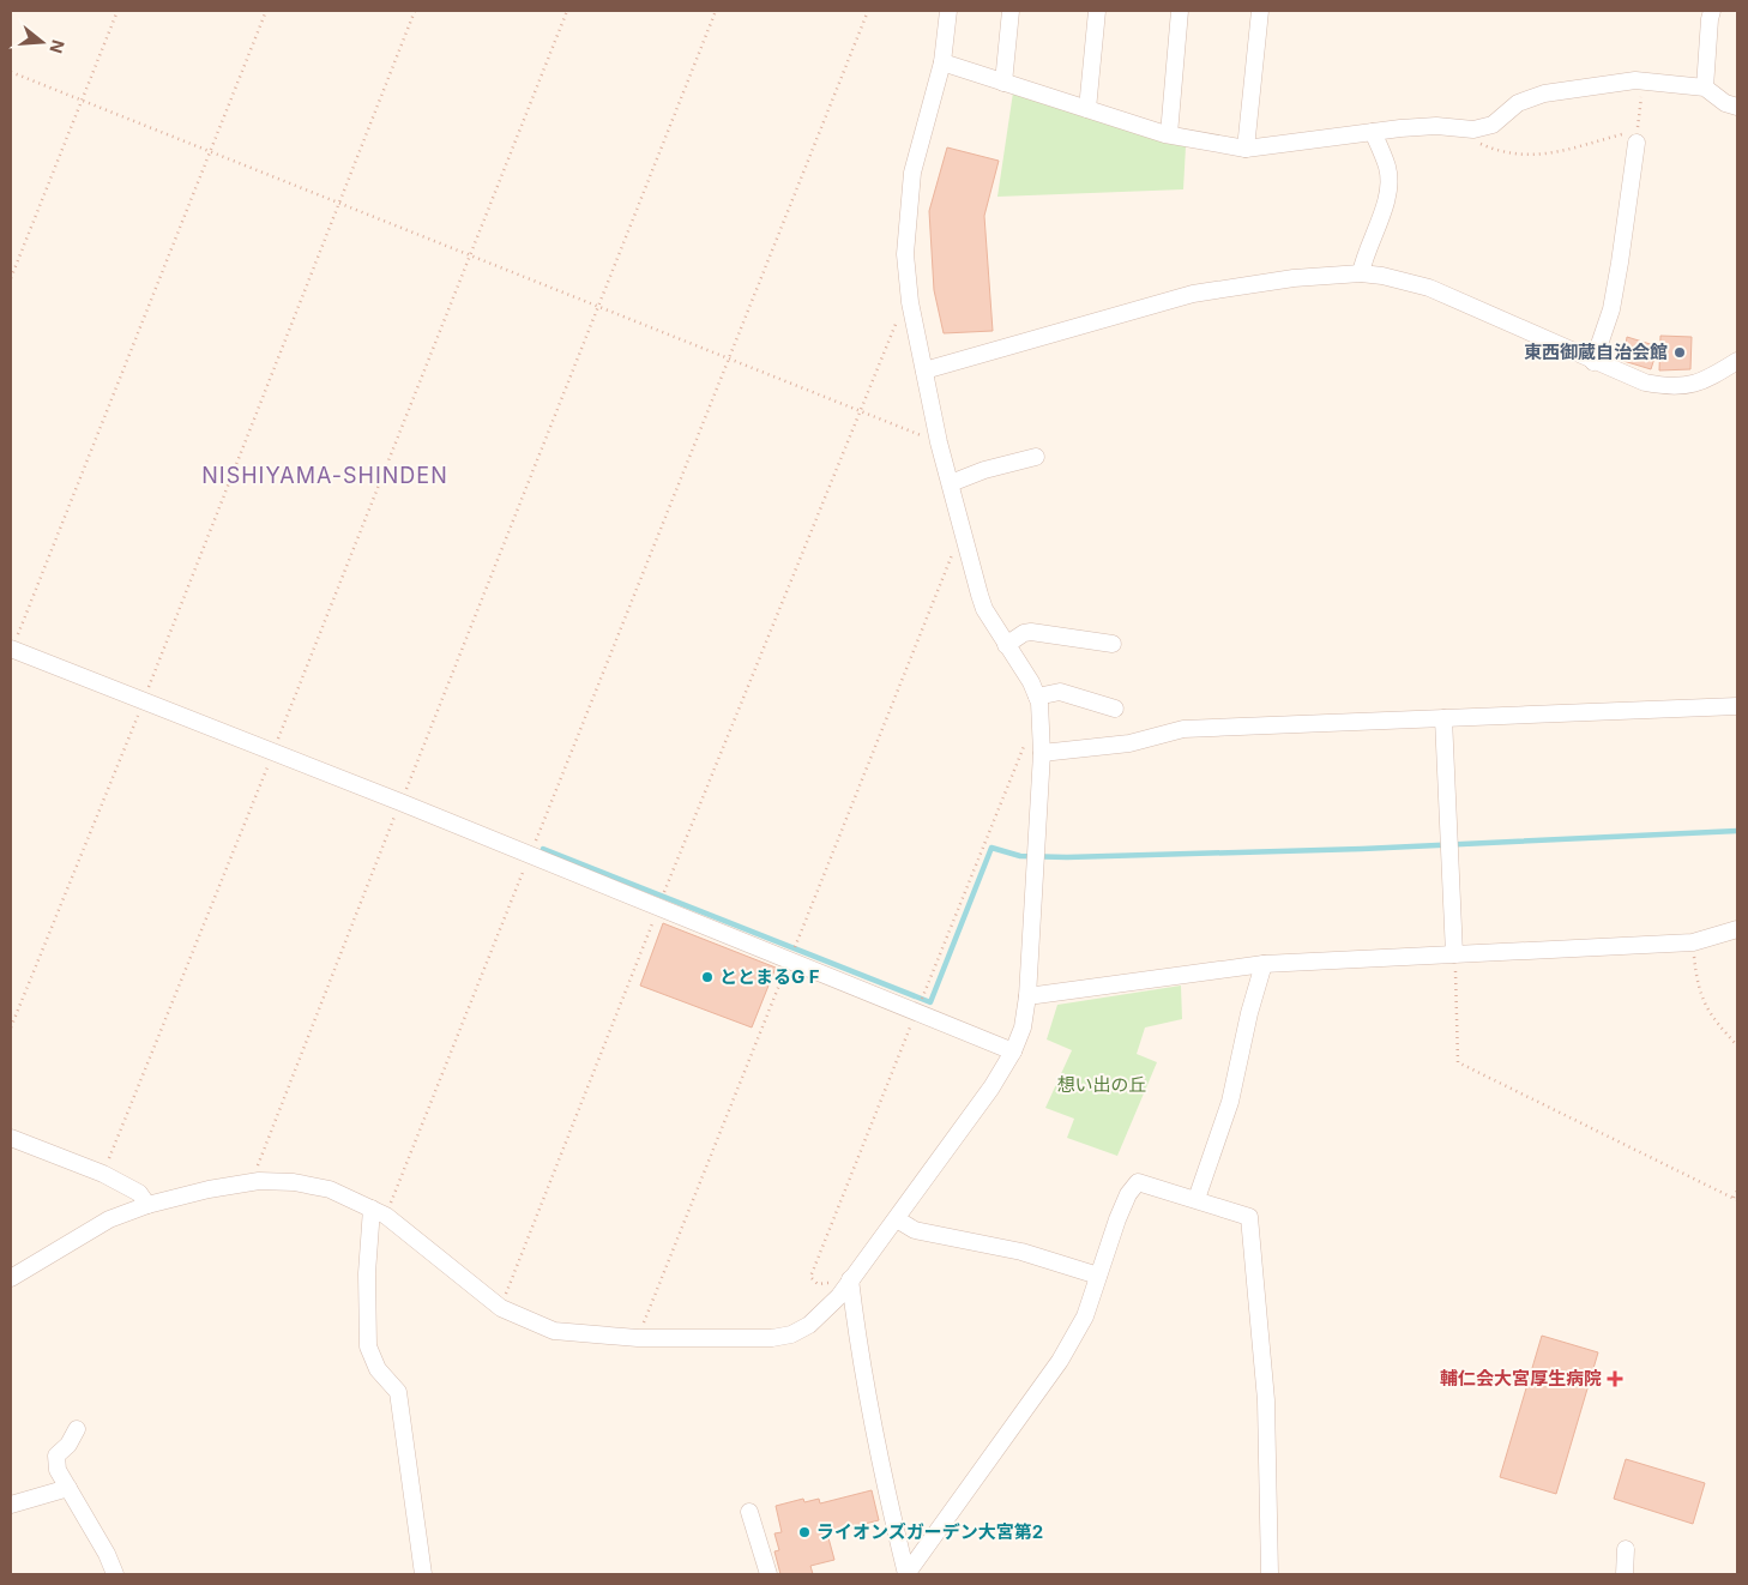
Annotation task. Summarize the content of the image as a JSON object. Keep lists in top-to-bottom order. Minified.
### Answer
{"districts":["NISHIYAMA-SHINDEN"],"parks":["想い出の丘"],"places":{"other":["東西御蔵自治会館","ととまるG F","ライオンズガーデン大宮第2"],"health":["輔仁会大宮厚生病院"]},"north":"right"}
